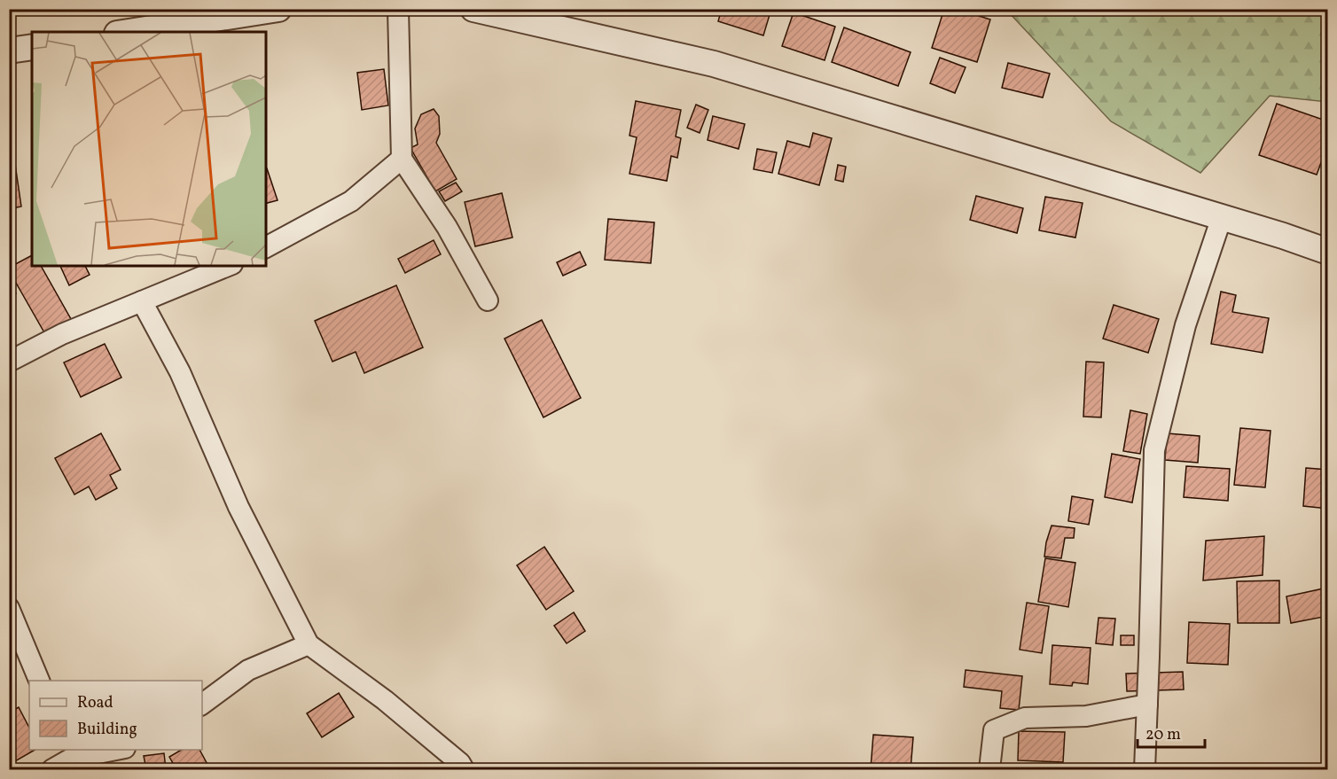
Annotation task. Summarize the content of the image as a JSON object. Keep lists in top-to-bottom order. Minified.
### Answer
{"legend":["Road","Building"],"scale_bar":"20 m"}
